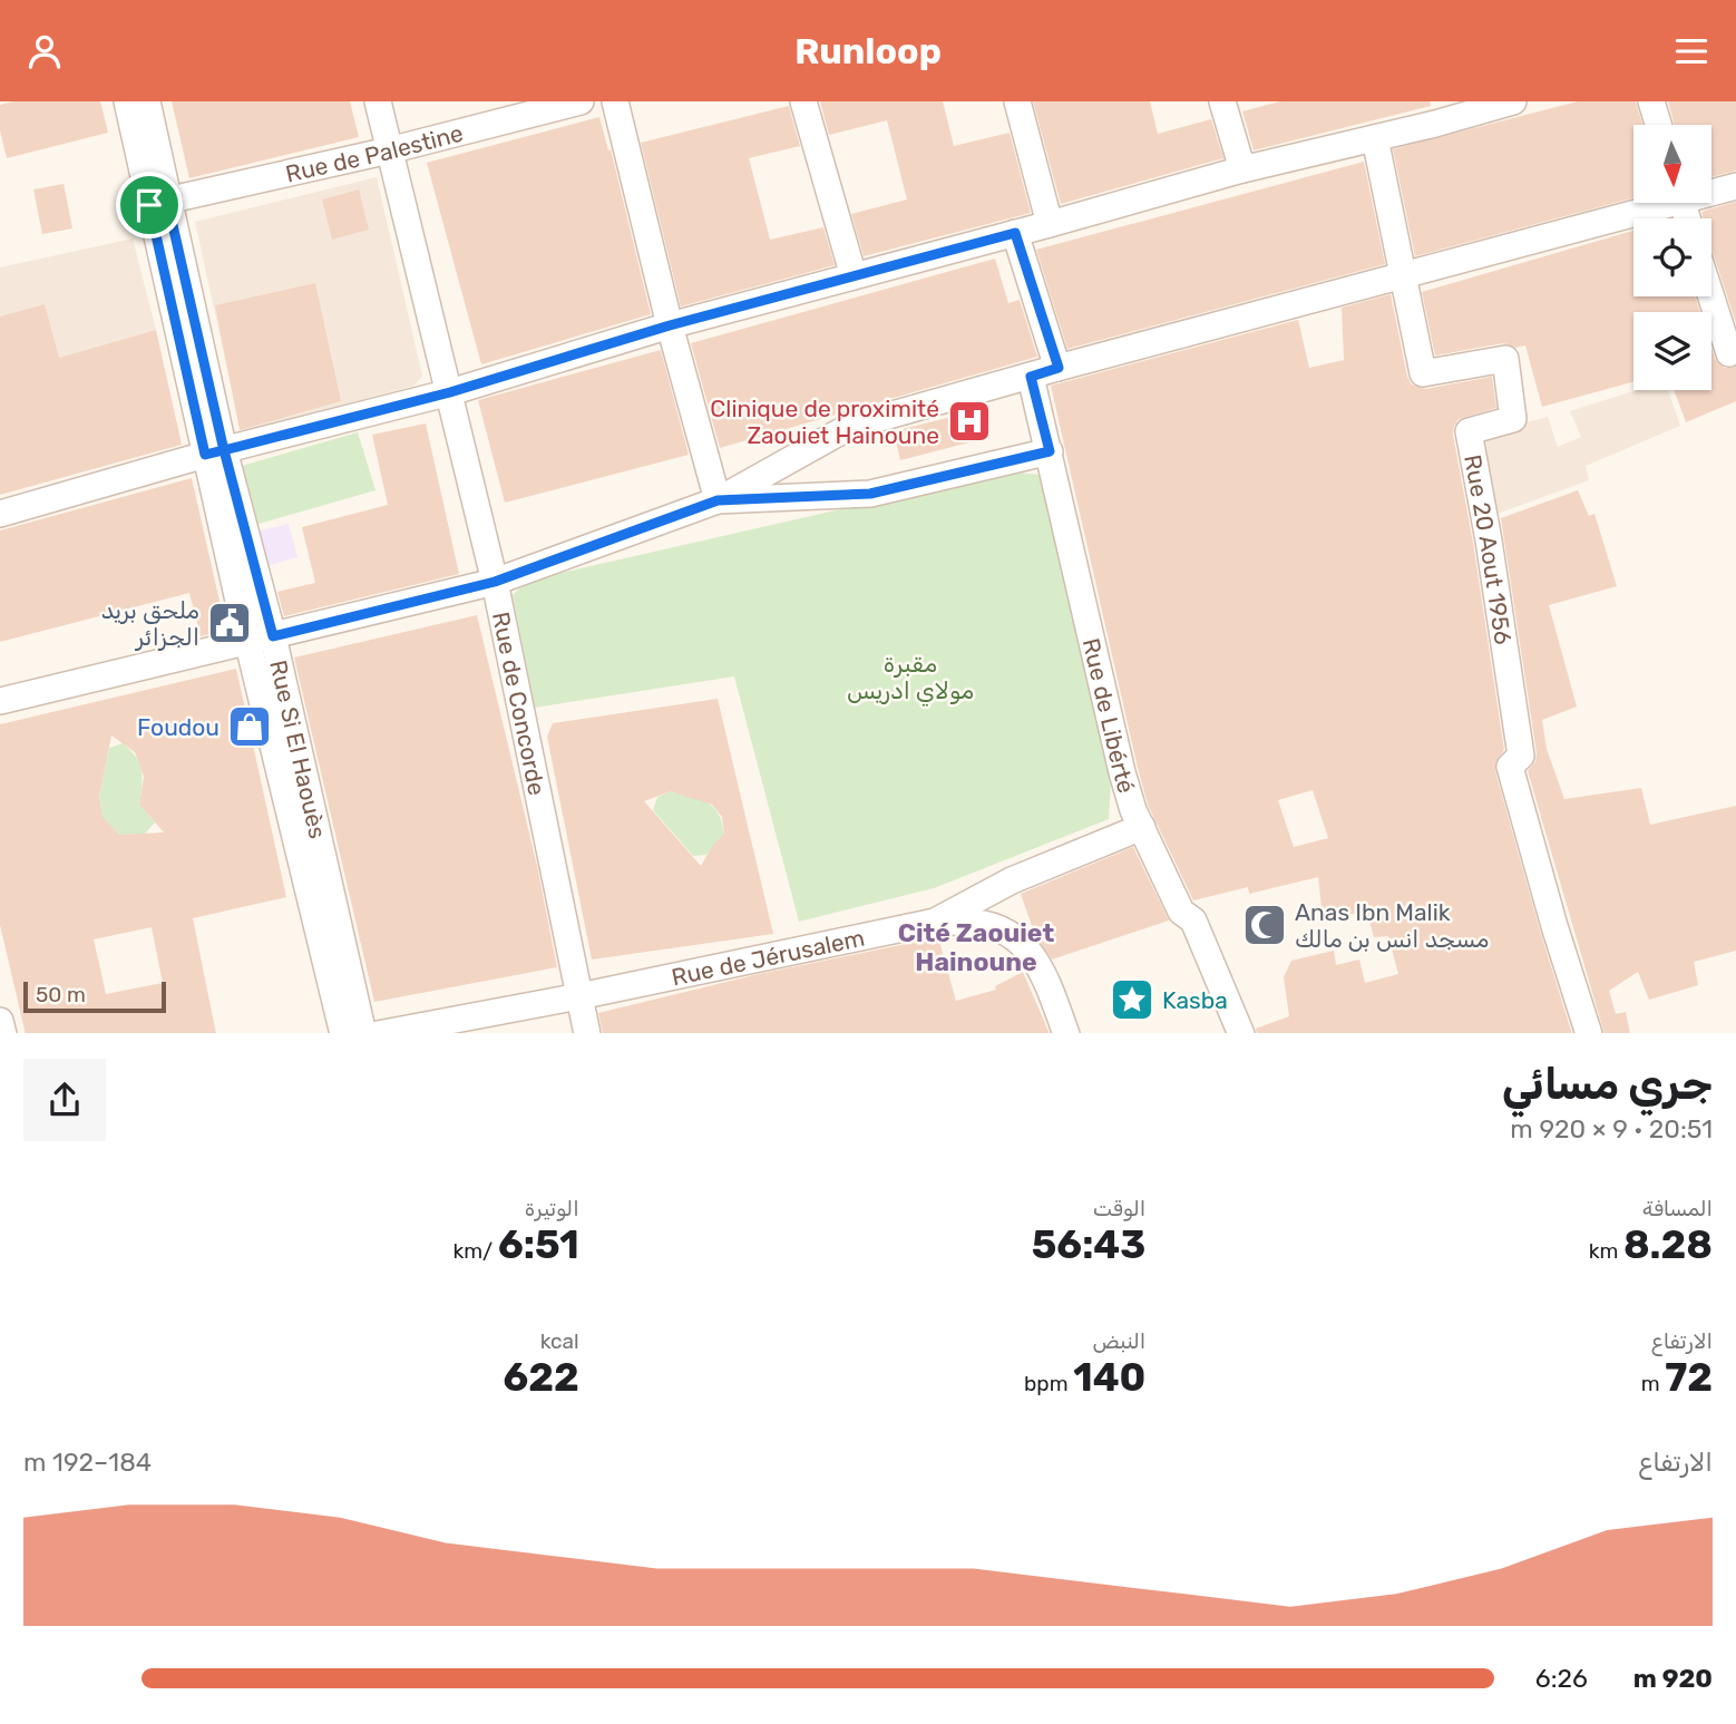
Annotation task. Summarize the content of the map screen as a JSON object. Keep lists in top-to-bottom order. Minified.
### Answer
{"streets":{"street":["Rue de Palestine","Rue 20 Aout 1956","Rue de Concorde","Rue de Libérté","Rue Si El Haouès","Rue de Jérusalem"]},"crossings":[["Rue de Palestine","Rue de Concorde"],["Rue de Palestine","Rue Si El Haouès"],["Rue de Concorde","Rue de Jérusalem"],["Rue de Libérté","Rue de Jérusalem"]],"districts":["Cité Zaouiet Hainoune"],"parks":["مقبرة مولاي ادريس"],"places":{"hospital":["Clinique de proximité Zaouiet Hainoune"],"public building":["ملحق بريد الجزائر"],"shop":["Foudou"],"mosque":["Anas Ibn Malik مسجد انس بن مالك"],"place":["Kasba"]},"scale_bar":"50 m","north":"bottom","page":{"header":"Runloop","scale":"50 m","heading":["جري مسائي","20:51 · 9 × 920 m"],"stats":[["المسافة","8.28 km"],["الوقت","56:43"],["الوتيرة","6:51 /km"],["الارتفاع","72 m"],["النبض","140 bpm"],["kcal","622"]],"chart":["الارتفاع","184–192 m"],"list":[{"name":"920 m","note":"6:26"}]}}
